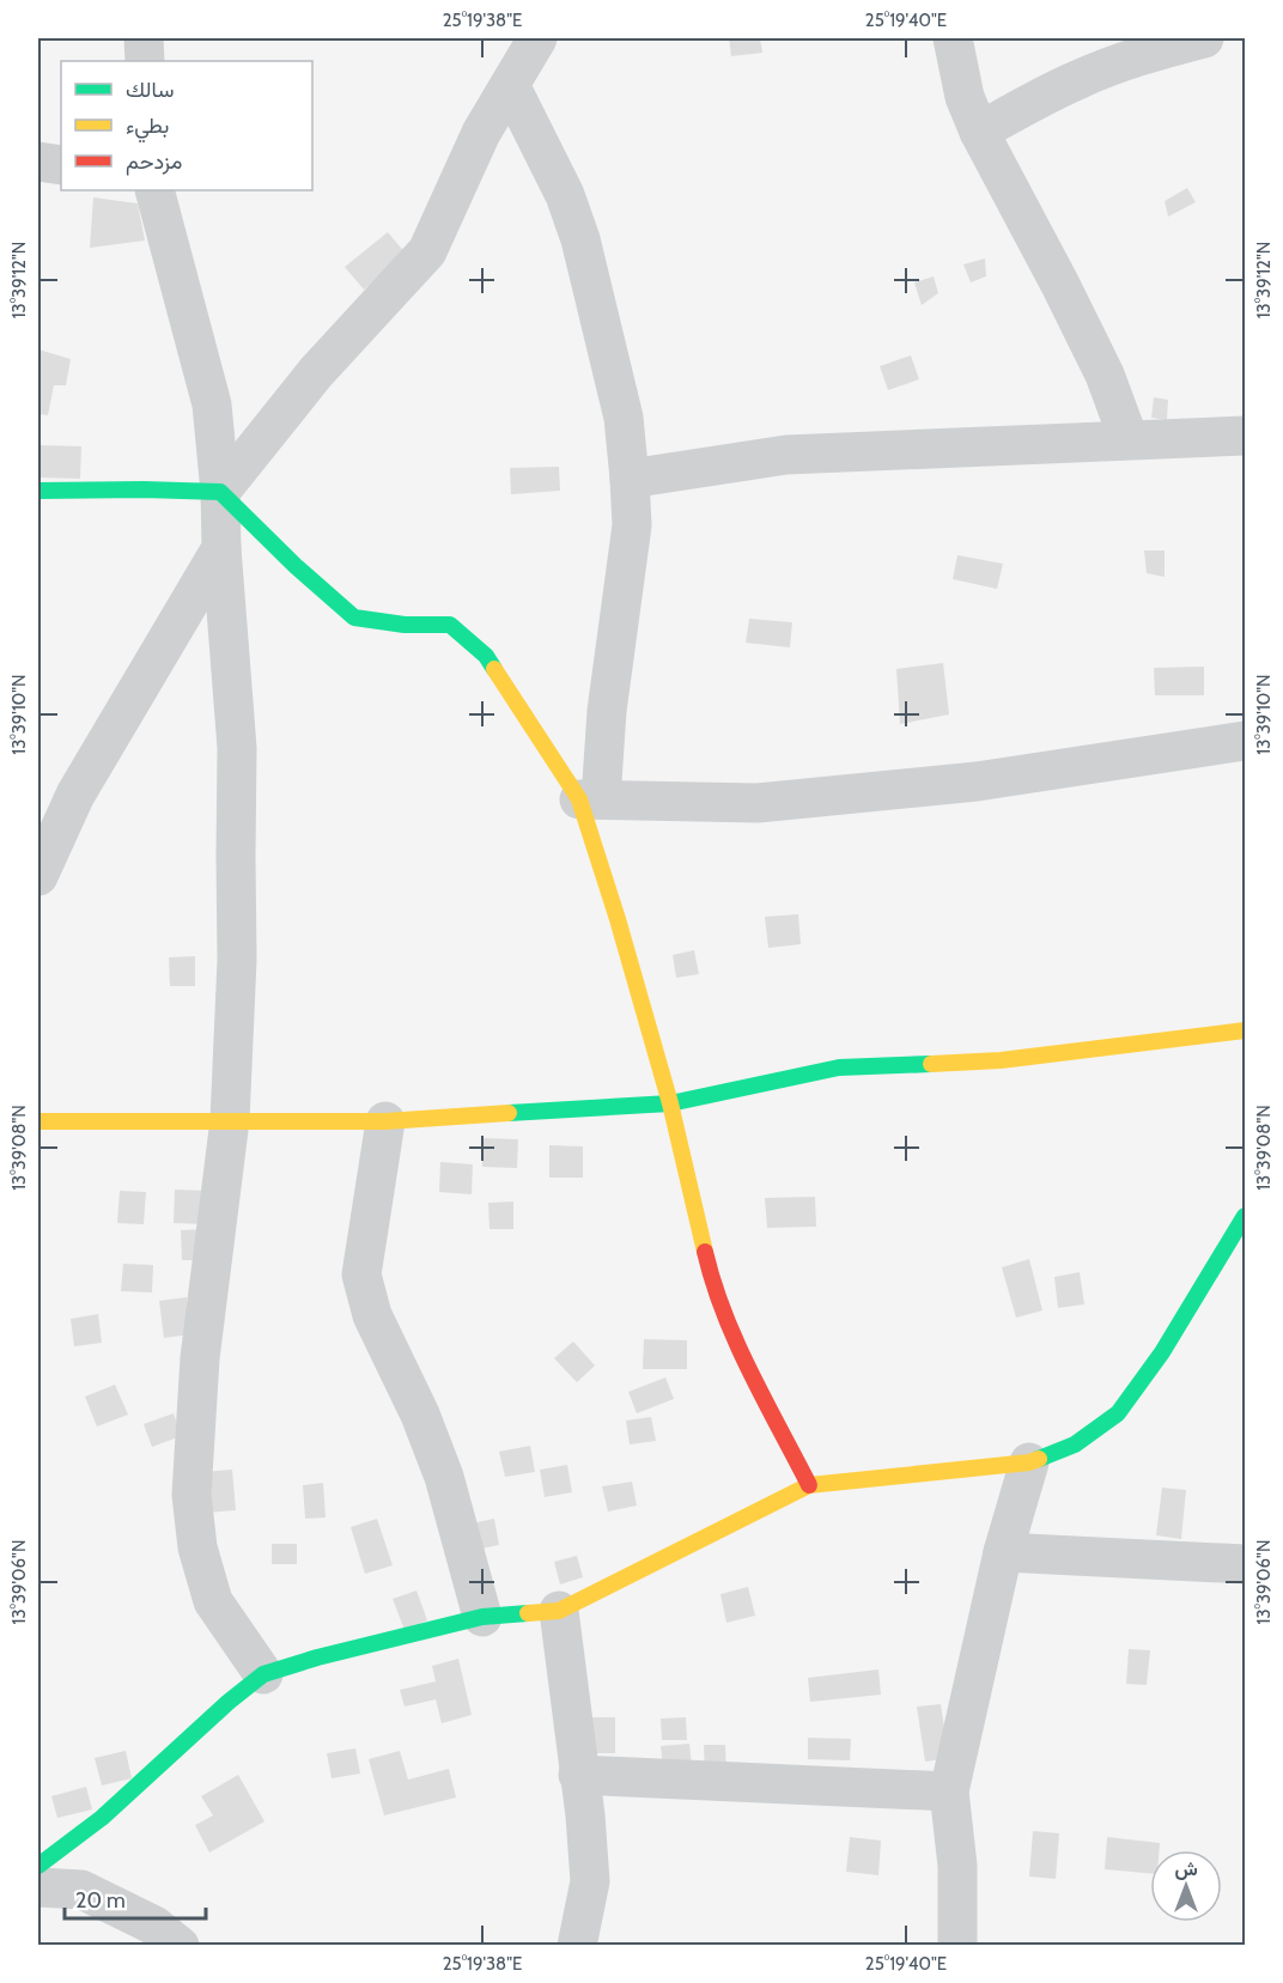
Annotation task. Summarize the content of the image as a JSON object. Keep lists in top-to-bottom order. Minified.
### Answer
{"legend":["سالك","بطيء","مزدحم"],"scale_bar":"20 m","north":"top","coordinates":["25°19'38\"E","25°19'40\"E","13°39'12\"N","13°39'10\"N","13°39'08\"N","13°39'06\"N"]}
